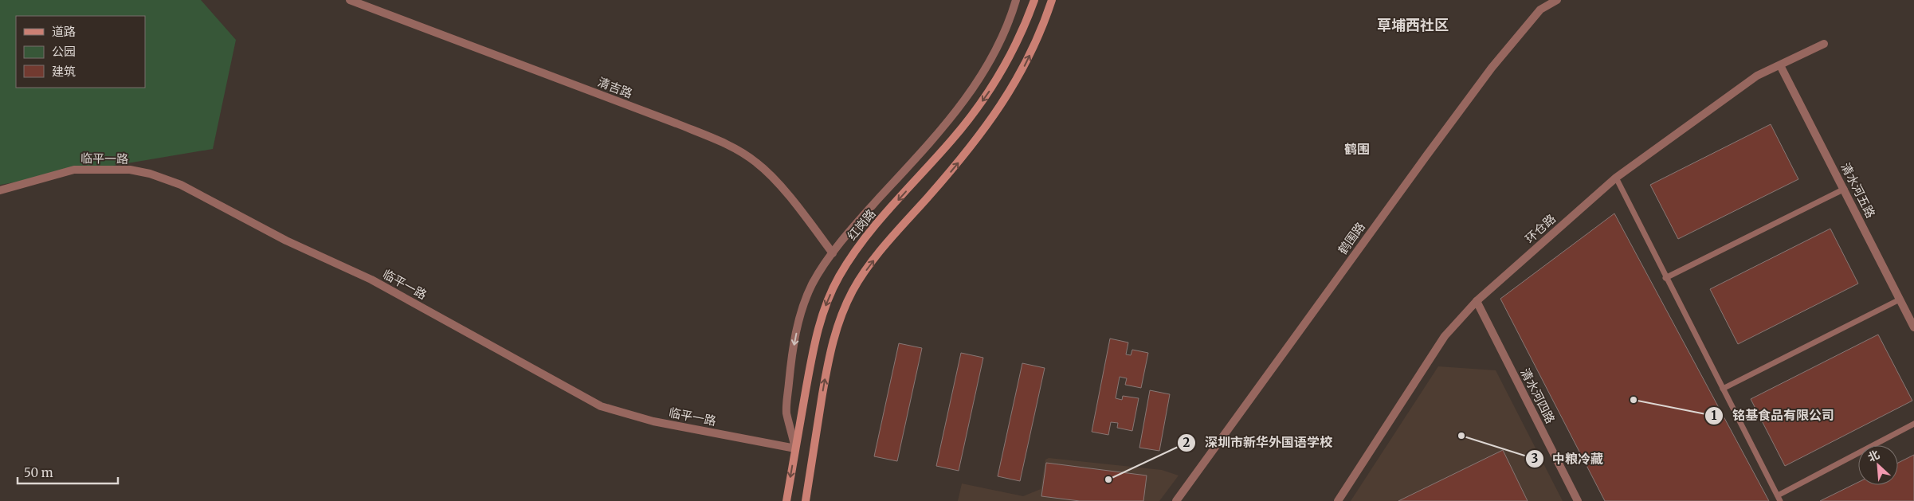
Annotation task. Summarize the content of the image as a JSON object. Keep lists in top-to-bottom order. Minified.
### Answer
{"streets":{"main road":["红岗路"],"street":["清吉路","临平一路","清水河五路","环仓路","鹤围路","清水河四路"]},"crossings":[["临平一路","红岗路"],["清水河五路","环仓路"],["环仓路","清水河四路"]],"districts":["草埔西社区","鹤围"],"places":["铭基食品有限公司","中粮冷藏","深圳市新华外国语学校"],"legend":["道路","公园","建筑"],"scale_bar":"50 m","north":"top left"}
